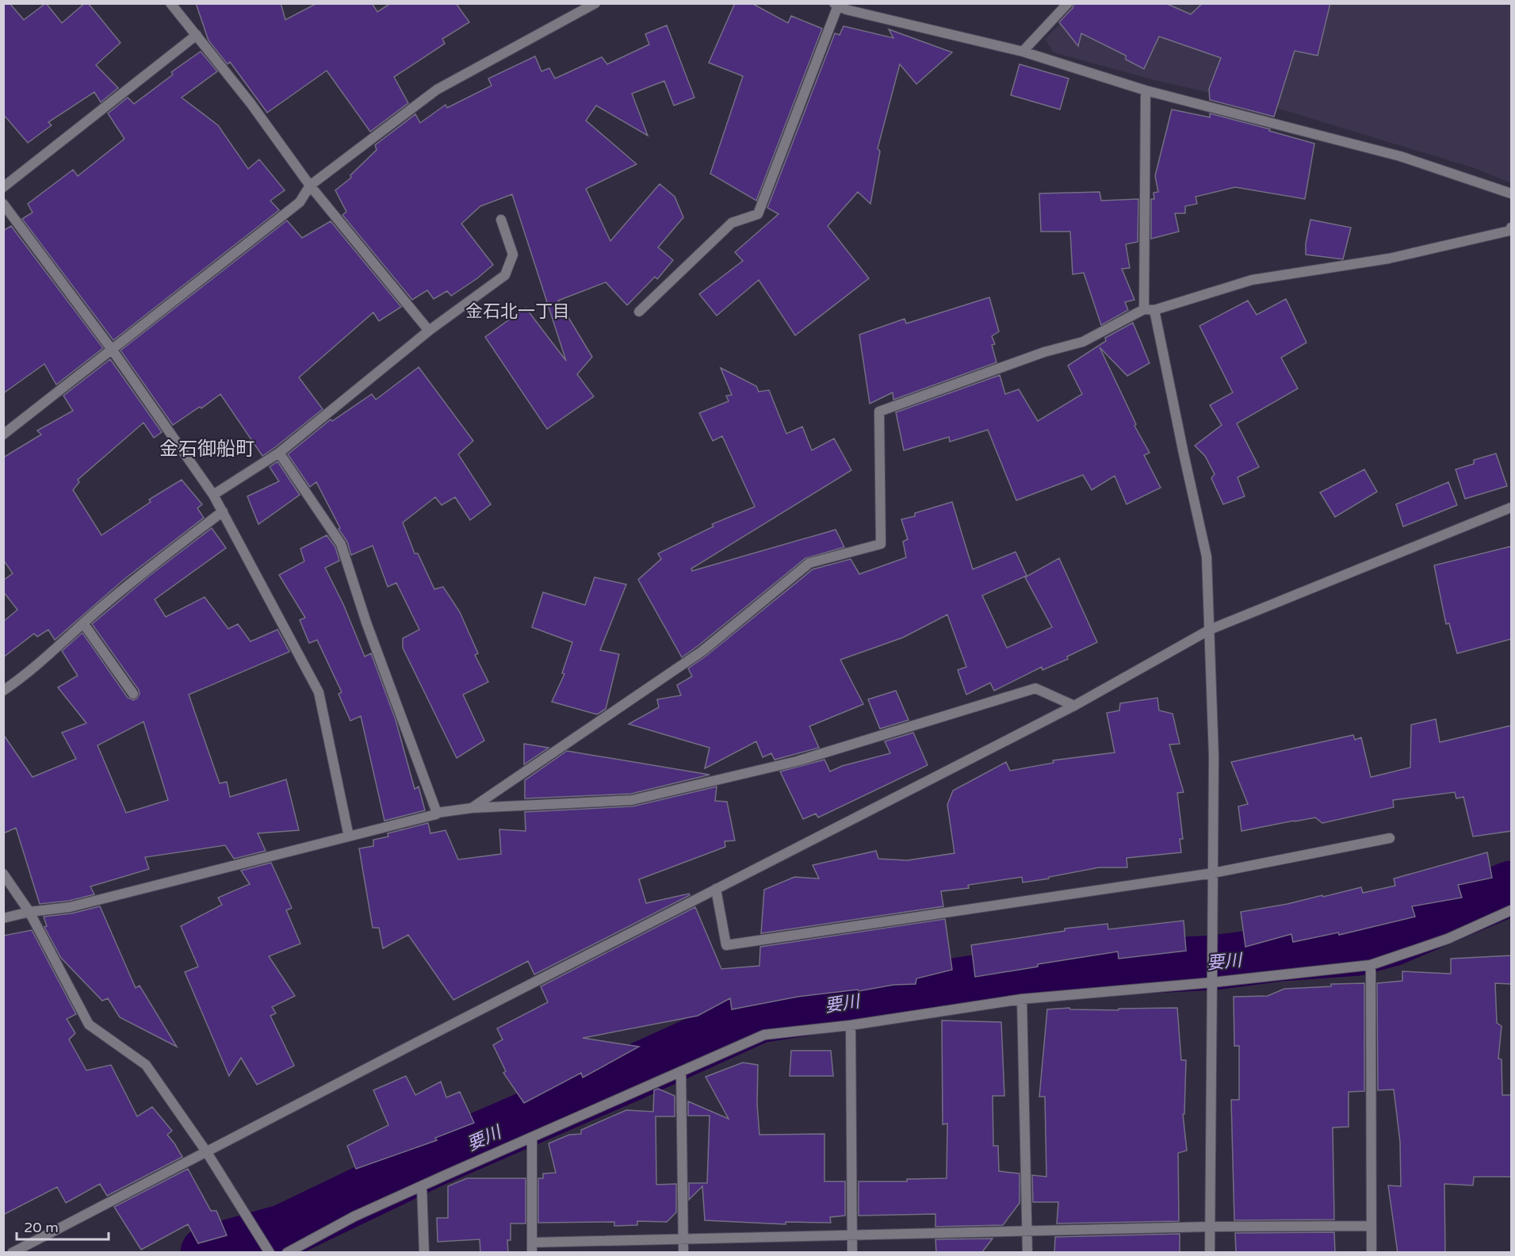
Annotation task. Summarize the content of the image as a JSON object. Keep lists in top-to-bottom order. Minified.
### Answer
{"districts":["金石北一丁目","金石御船町"],"water":["要川"],"scale_bar":"20 m"}
